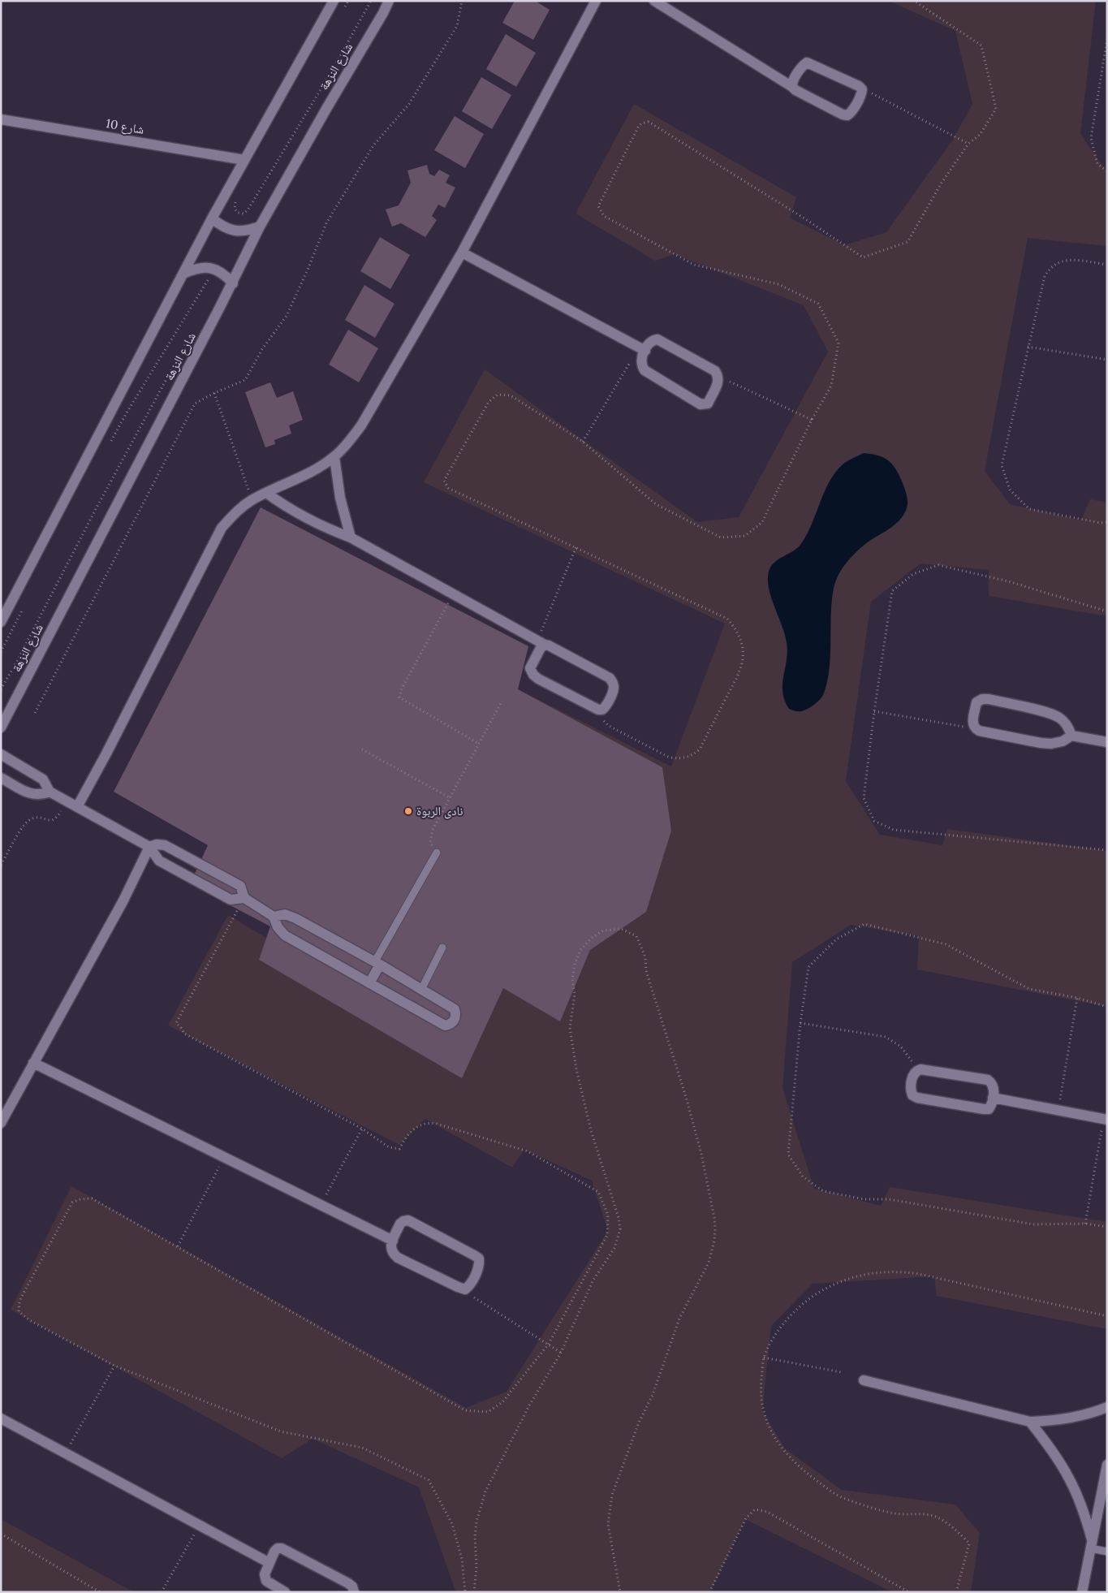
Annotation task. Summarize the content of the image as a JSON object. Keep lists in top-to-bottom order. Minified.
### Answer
{"streets":{"street":["شارع النزهة","شارع 10"]},"places":["نادى الربوة"]}
